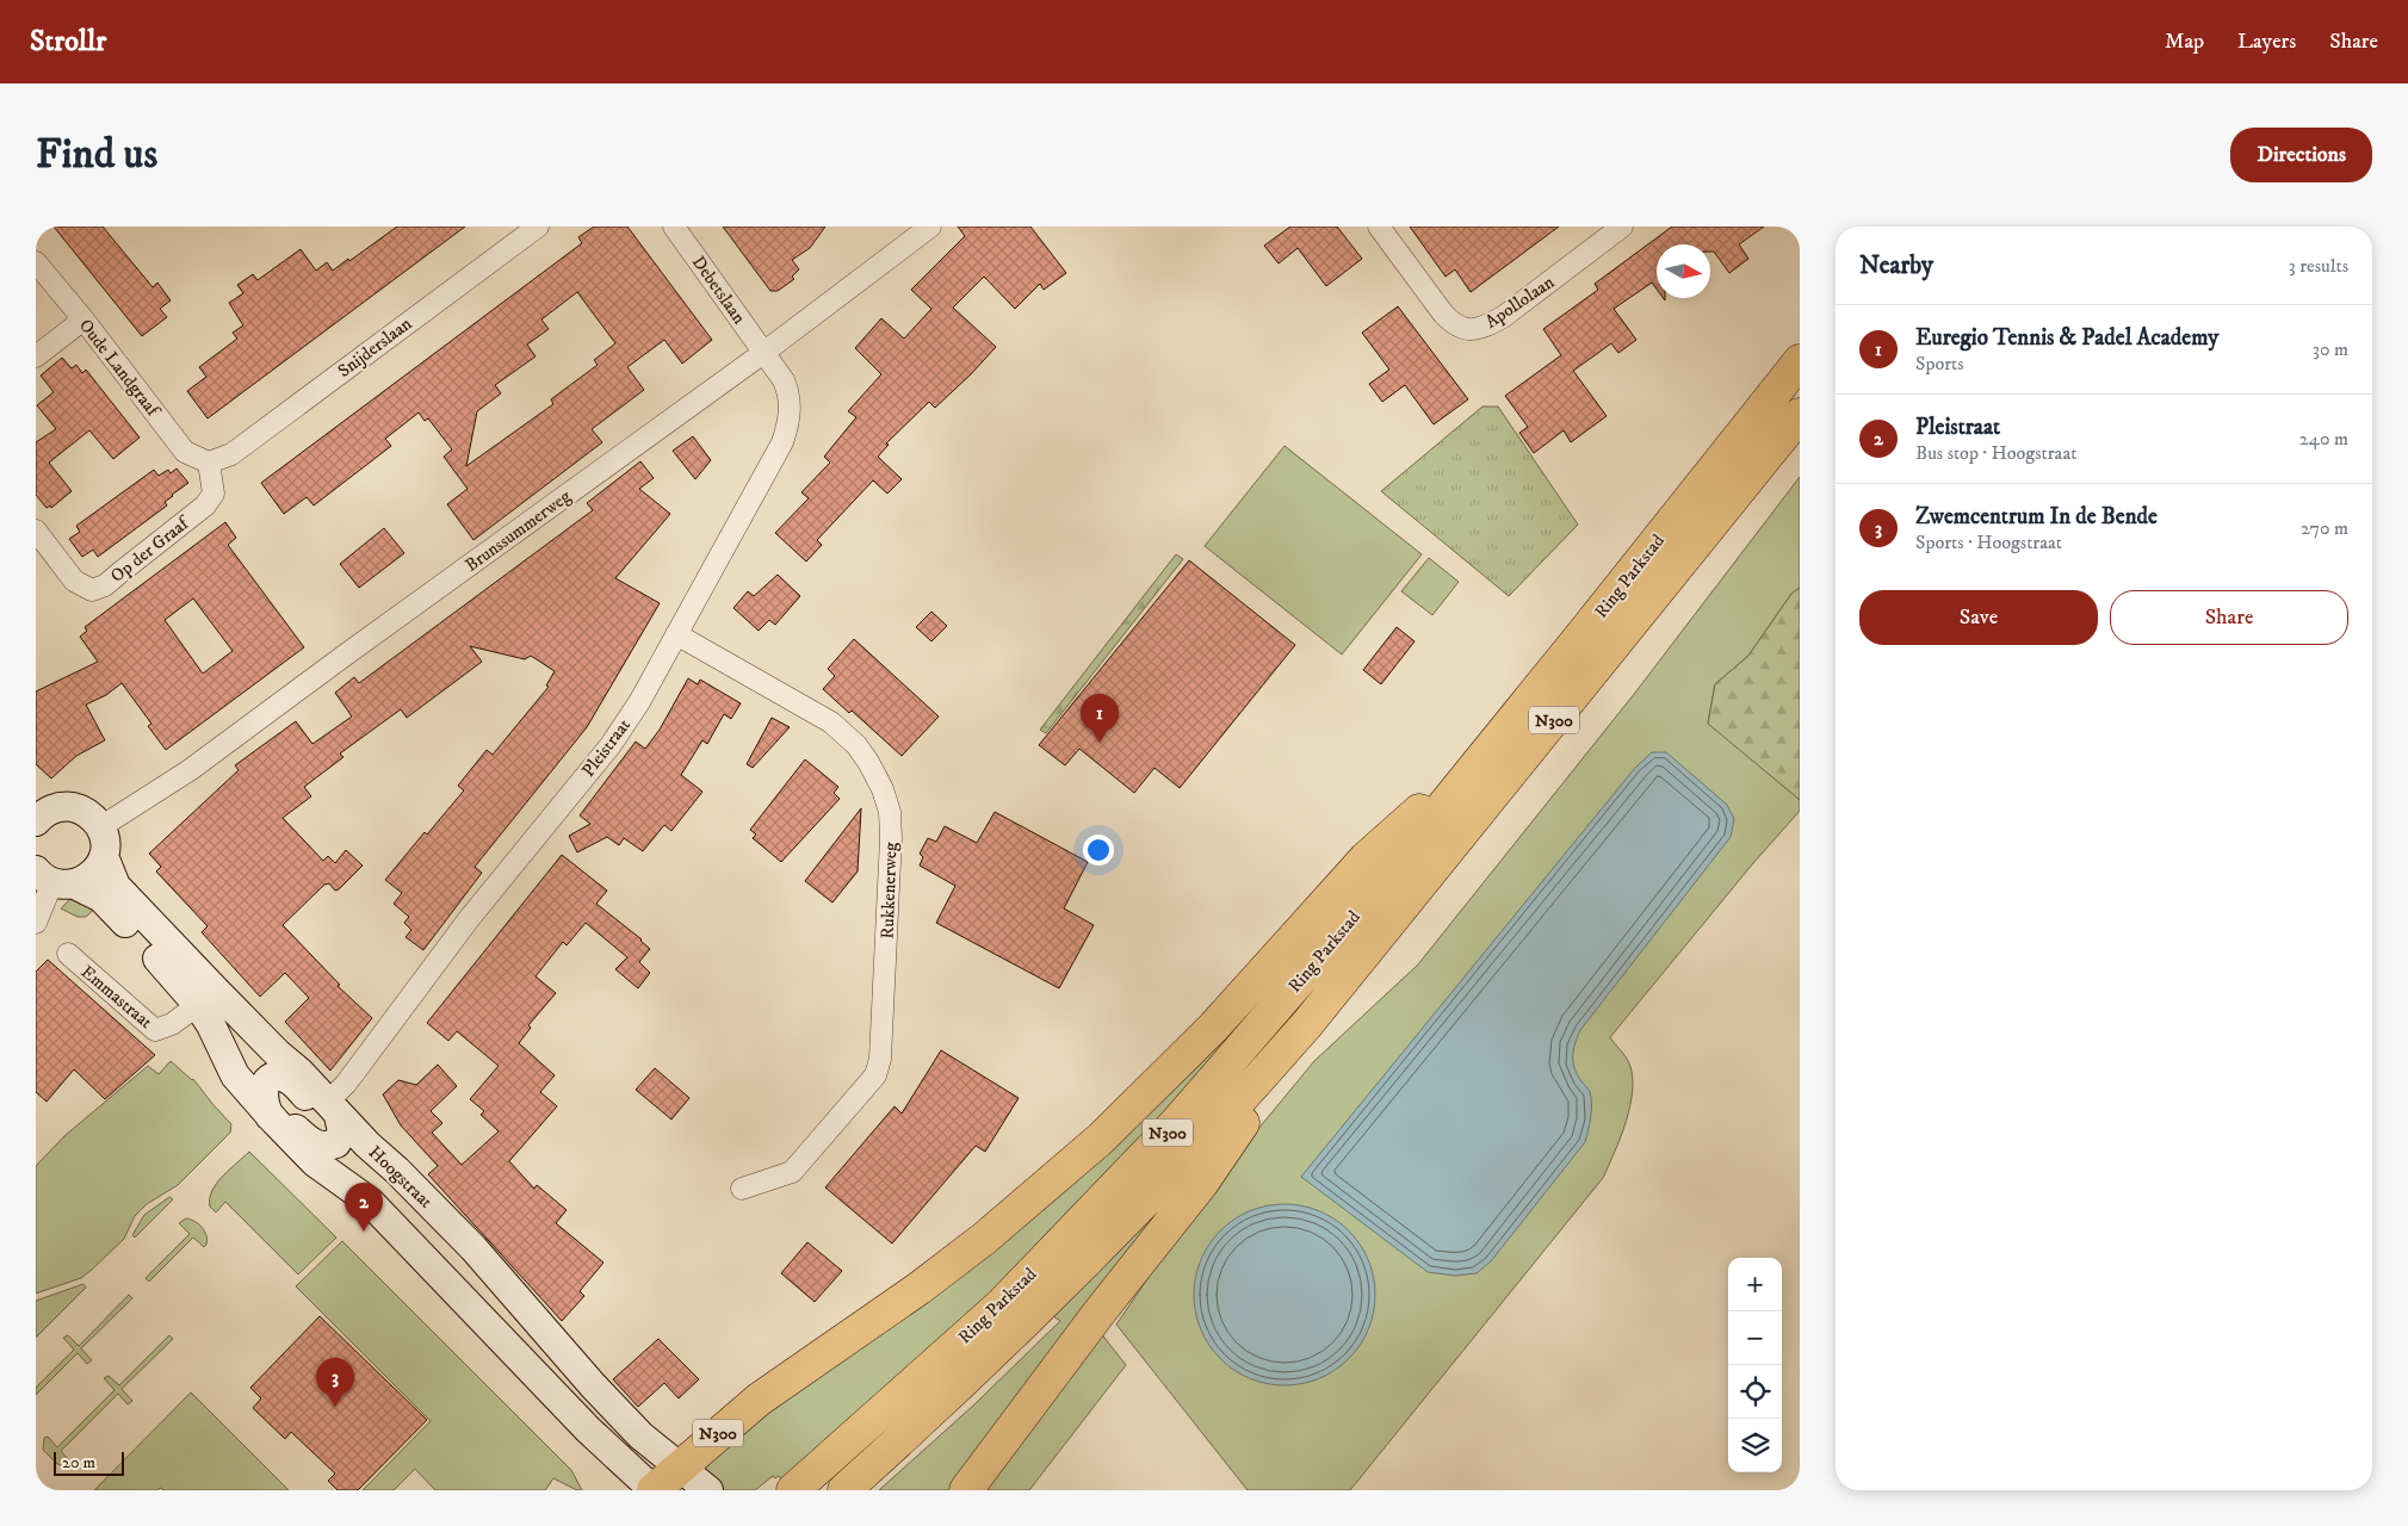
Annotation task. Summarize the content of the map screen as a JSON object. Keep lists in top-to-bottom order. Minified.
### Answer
{"streets":{"highway":["Ring Parkstad","N300"],"main road":["Hoogstraat"],"street":["Debetslaan","Apollolaan","Snijderslaan","Oude Landgraaf","Brunssummerweg","Op der Graaf","Pleistraat","Rukkenerweg","Emmastraat"]},"crossings":[["Debetslaan","Brunssummerweg"],["Debetslaan","Pleistraat"],["Snijderslaan","Oude Landgraaf"],["Snijderslaan","Op der Graaf"],["Oude Landgraaf","Op der Graaf"],["Brunssummerweg","Pleistraat"],["Brunssummerweg","Hoogstraat"],["Ring Parkstad","N300"],["N300","Hoogstraat"],["Pleistraat","Rukkenerweg"],["Pleistraat","Hoogstraat"]],"scale_bar":"20 m","north":"right","page":{"header":"Strollr","nav":["Map","Layers","Share"],"buttons":["Directions",["Save","Share"]],"title":"Find us","heading":["Nearby","3 results"],"list":[{"mark":"1","name":"Euregio Tennis & Padel Academy","note":"Sports","value":"30 m"},{"mark":"2","name":"Pleistraat","note":"Bus stop · Hoogstraat","value":"240 m"},{"mark":"3","name":"Zwemcentrum In de Bende","note":"Sports · Hoogstraat","value":"270 m"}],"pins":["1","2","3"],"map_buttons":["+","−"],"scale":"20 m"}}
